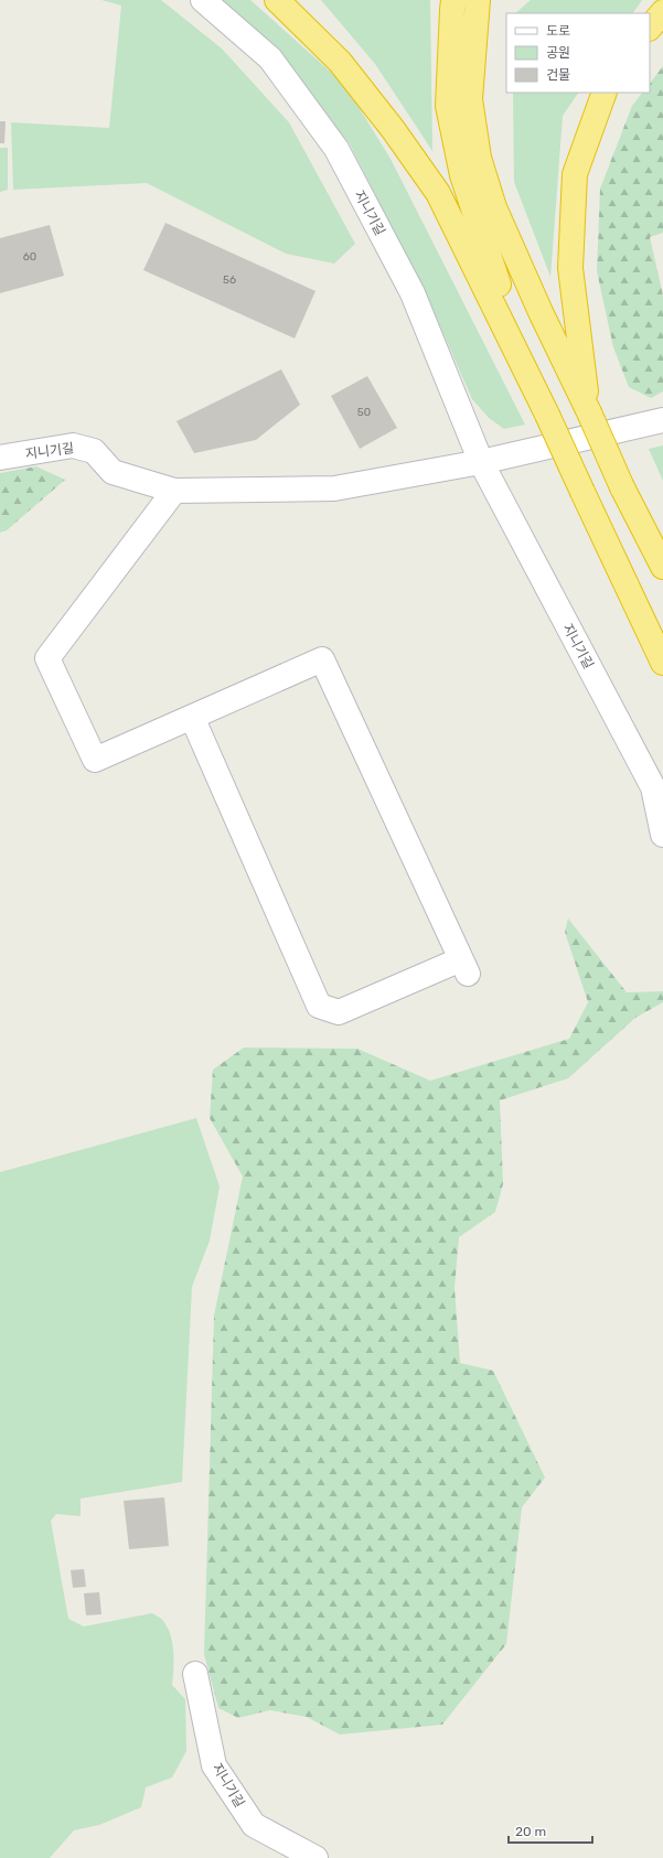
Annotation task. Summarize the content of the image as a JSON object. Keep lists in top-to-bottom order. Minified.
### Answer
{"streets":{"street":["지니기길"]},"house_numbers":["60","56","50"],"legend":["도로","공원","건물"],"scale_bar":"20 m"}
